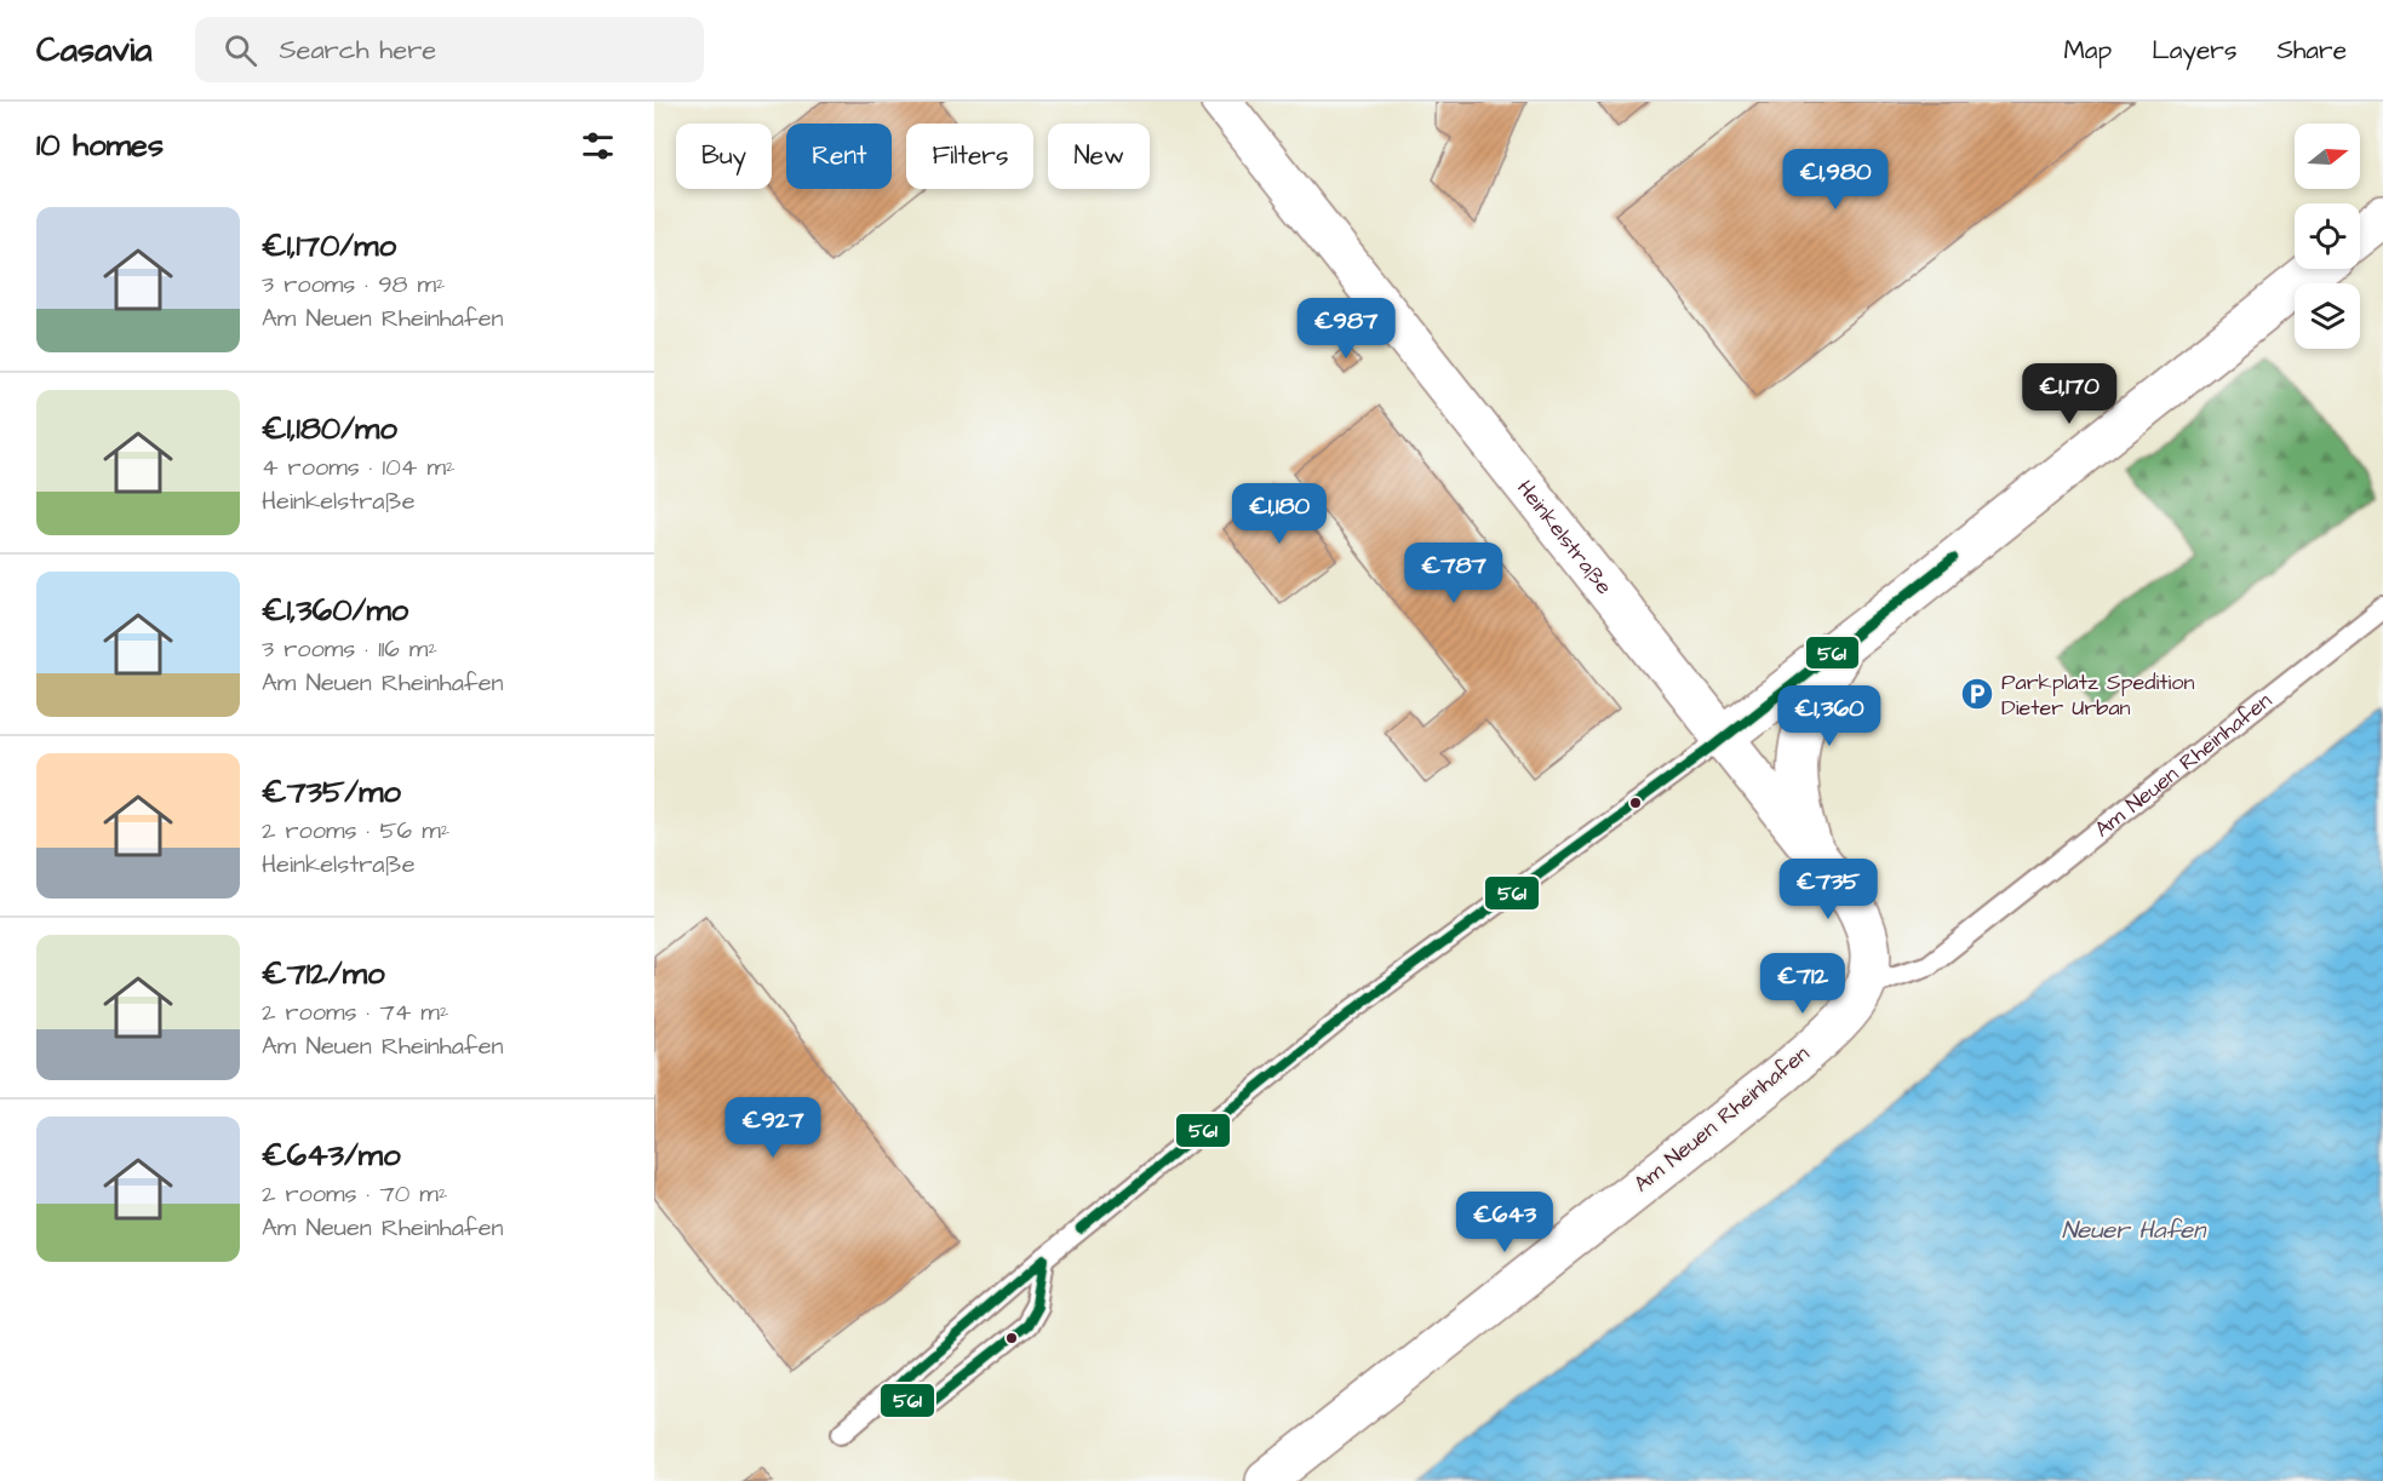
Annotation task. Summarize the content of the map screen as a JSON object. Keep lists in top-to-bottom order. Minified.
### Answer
{"streets":{"street":["Heinkelstraße","Am Neuen Rheinhafen"]},"crossings":[["Heinkelstraße","Am Neuen Rheinhafen"]],"water":["Neuer Hafen"],"places":{"parking":["Parkplatz Spedition Dieter Urban"]},"lines":["transit line 561"],"north":"right","page":{"header":"Casavia","search":"Search here","nav":["Map","Layers","Share"],"heading":"10 homes","chip":["Buy","Rent","Filters","New"],"price":["€1,980","€987","€1,170","€1,180","€787","€1,360","€735","€712","€927","€643"],"list":[{"name":"€1,170/mo","note":"3 rooms · 98 m² · Am Neuen Rheinhafen"},{"name":"€1,180/mo","note":"4 rooms · 104 m² · Heinkelstraße"},{"name":"€1,360/mo","note":"3 rooms · 116 m² · Am Neuen Rheinhafen"},{"name":"€735/mo","note":"2 rooms · 56 m² · Heinkelstraße"},{"name":"€712/mo","note":"2 rooms · 74 m² · Am Neuen Rheinhafen"},{"name":"€643/mo","note":"2 rooms · 70 m² · Am Neuen Rheinhafen"}]}}
